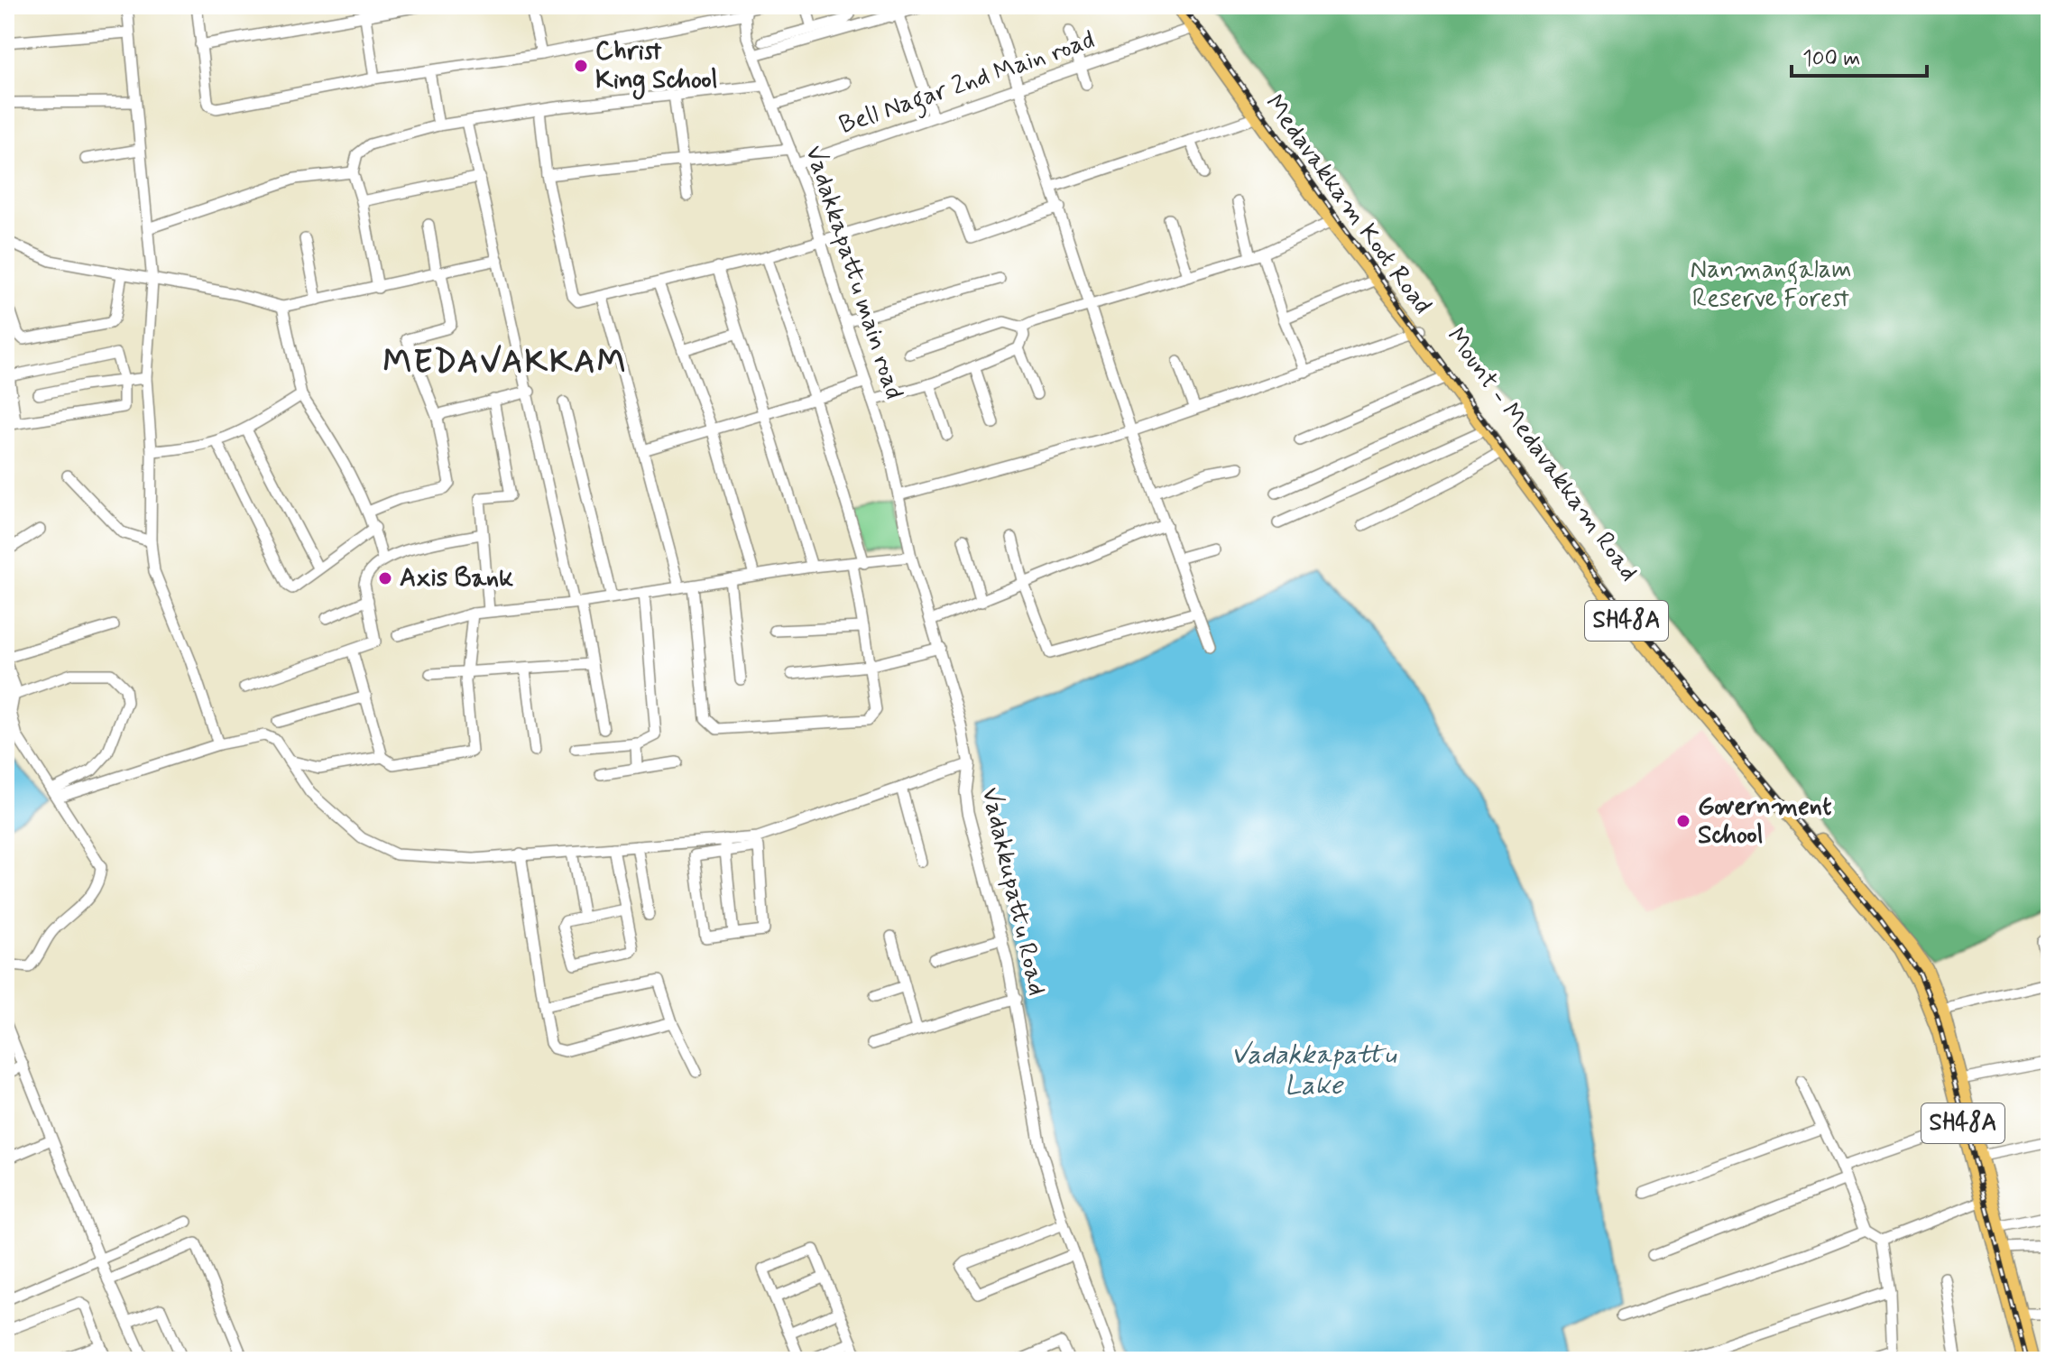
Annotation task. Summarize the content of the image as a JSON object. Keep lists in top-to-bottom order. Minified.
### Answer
{"streets":{"main road":["Medavakkam Koot Road","Mount - Medavakkam Road","SH48A"],"street":["Bell Nagar 2nd Main road","Vadakkapattu main road","Vadakkupattu Road"]},"crossings":[["Bell Nagar 2nd Main road","Medavakkam Koot Road"],["Bell Nagar 2nd Main road","Vadakkapattu main road"],["Medavakkam Koot Road","Mount - Medavakkam Road"],["Medavakkam Koot Road","SH48A"],["Vadakkapattu main road","Vadakkupattu Road"],["Mount - Medavakkam Road","SH48A"]],"districts":["MEDAVAKKAM"],"water":["Vadakkapattu Lake"],"parks":["Nanmangalam Reserve Forest"],"places":["Christ King School","Axis Bank","Government School"],"scale_bar":"100 m"}
